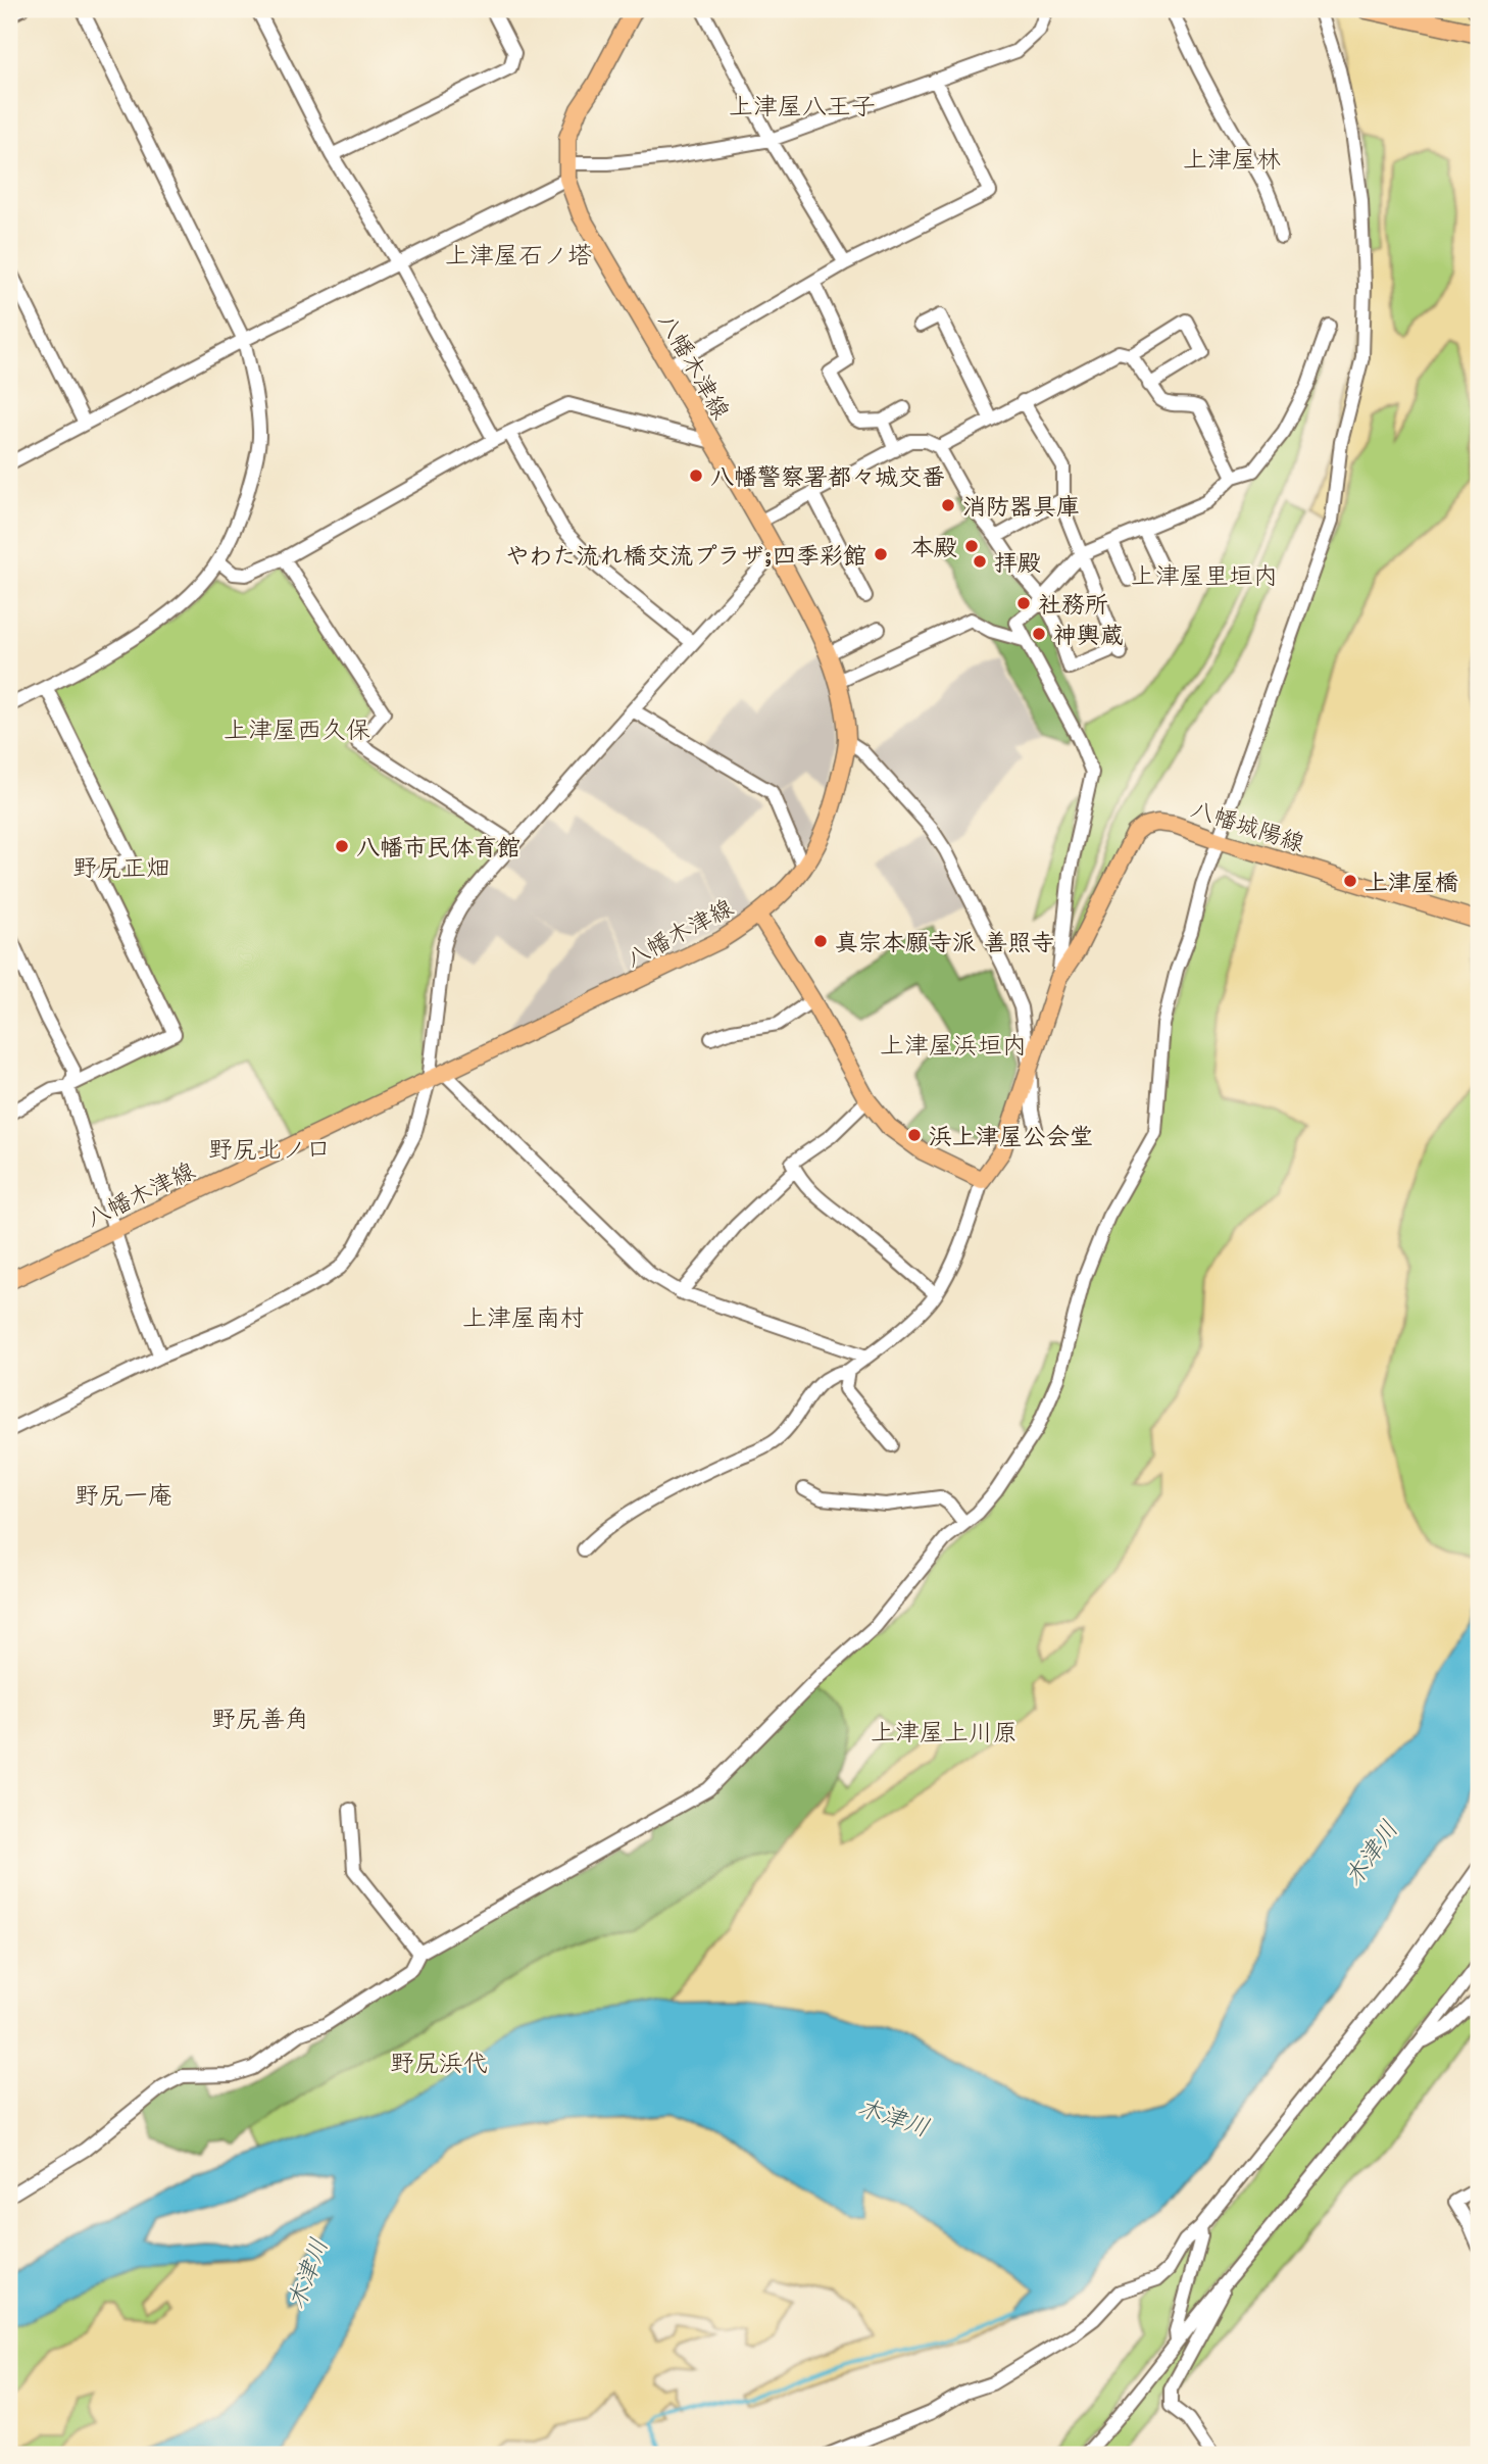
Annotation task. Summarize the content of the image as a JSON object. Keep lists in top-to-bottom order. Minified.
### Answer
{"streets":{"main road":["八幡木津線","八幡城陽線"]},"districts":["上津屋八王子","上津屋林","上津屋石ノ塔","上津屋里垣内","上津屋西久保","野尻正畑","上津屋浜垣内","野尻北ノ口","上津屋南村","野尻一庵","野尻善角","上津屋上川原","野尻浜代"],"water":["木津川"],"places":["八幡警察署都々城交番","消防器具庫","本殿","やわた流れ橋交流プラザ;四季彩館","拝殿","社務所","神輿蔵","八幡市民体育館","上津屋橋","真宗本願寺派 善照寺","浜上津屋公会堂"]}
